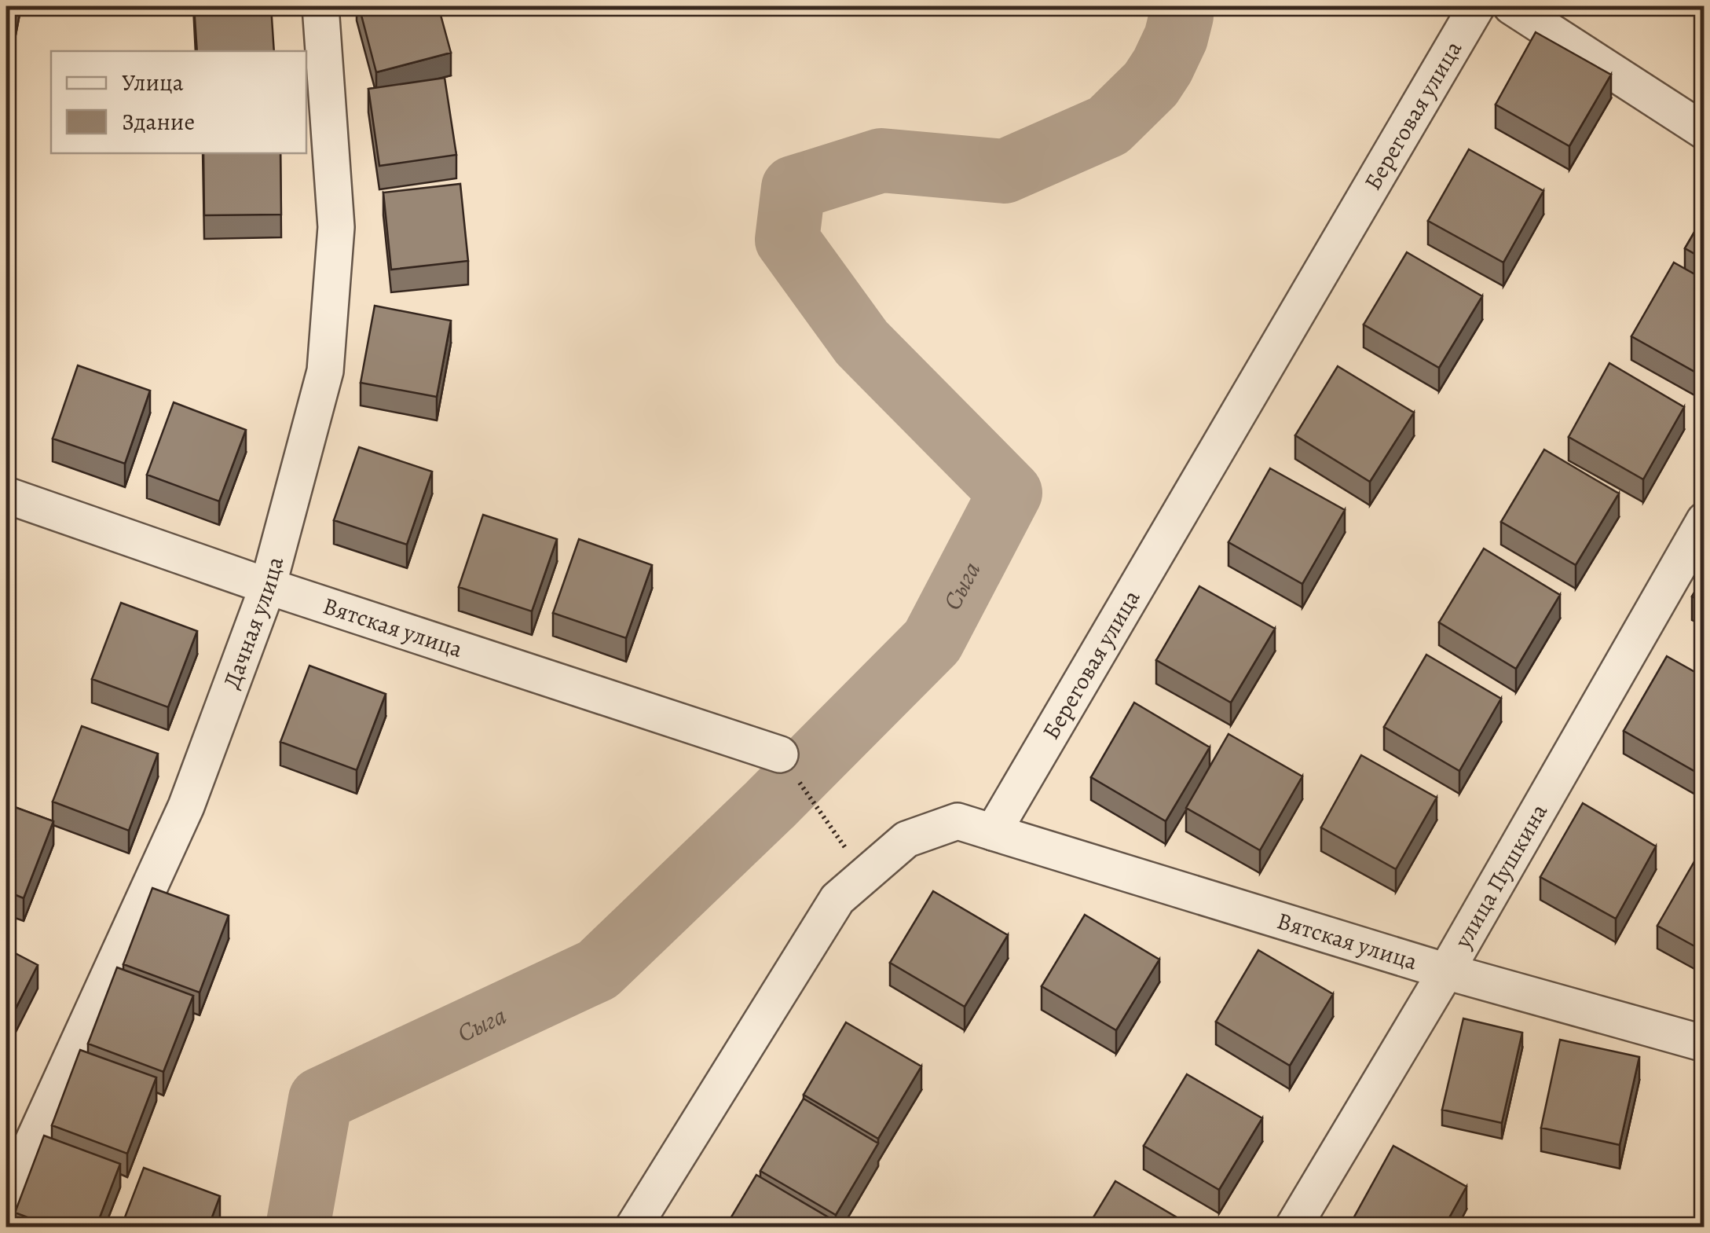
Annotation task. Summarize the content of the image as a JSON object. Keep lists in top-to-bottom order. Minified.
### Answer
{"streets":{"street":["Береговая улица","Дачная улица","Вятская улица","улица Пушкина"]},"crossings":[["Береговая улица","Вятская улица"],["Дачная улица","Вятская улица"],["Вятская улица","улица Пушкина"]],"water":["Сыга"],"legend":["Улица","Здание"]}
